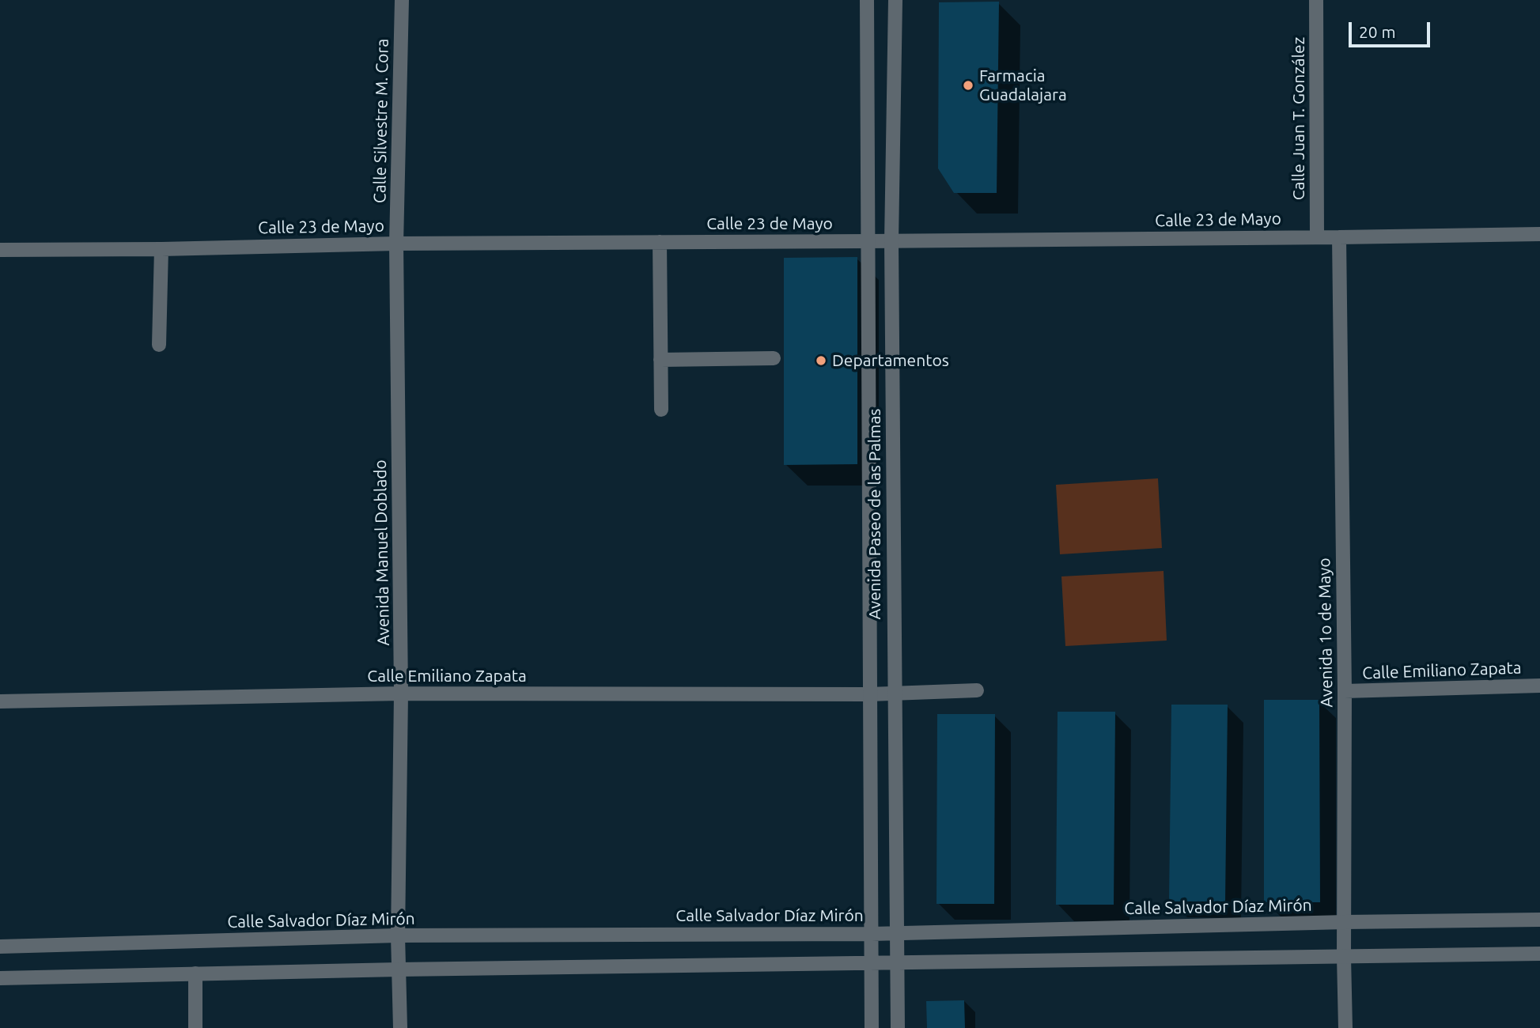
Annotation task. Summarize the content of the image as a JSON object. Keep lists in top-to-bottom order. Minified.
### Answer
{"streets":{"street":["Calle Juan T. González","Calle Silvestre M. Cora","Calle 23 de Mayo","Avenida Paseo de las Palmas","Avenida Manuel Doblado","Avenida 1o de Mayo","Calle Emiliano Zapata","Calle Salvador Díaz Mirón"]},"crossings":[["Calle Juan T. González","Calle 23 de Mayo"],["Calle Silvestre M. Cora","Calle 23 de Mayo"],["Calle Silvestre M. Cora","Avenida Manuel Doblado"],["Calle 23 de Mayo","Avenida Paseo de las Palmas"],["Calle 23 de Mayo","Avenida Manuel Doblado"],["Calle 23 de Mayo","Avenida 1o de Mayo"],["Avenida Paseo de las Palmas","Calle Emiliano Zapata"],["Avenida Paseo de las Palmas","Calle Salvador Díaz Mirón"],["Avenida Manuel Doblado","Calle Emiliano Zapata"],["Avenida Manuel Doblado","Calle Salvador Díaz Mirón"],["Avenida 1o de Mayo","Calle Emiliano Zapata"],["Avenida 1o de Mayo","Calle Salvador Díaz Mirón"]],"places":["Farmacia Guadalajara","Departamentos"],"scale_bar":"20 m"}
